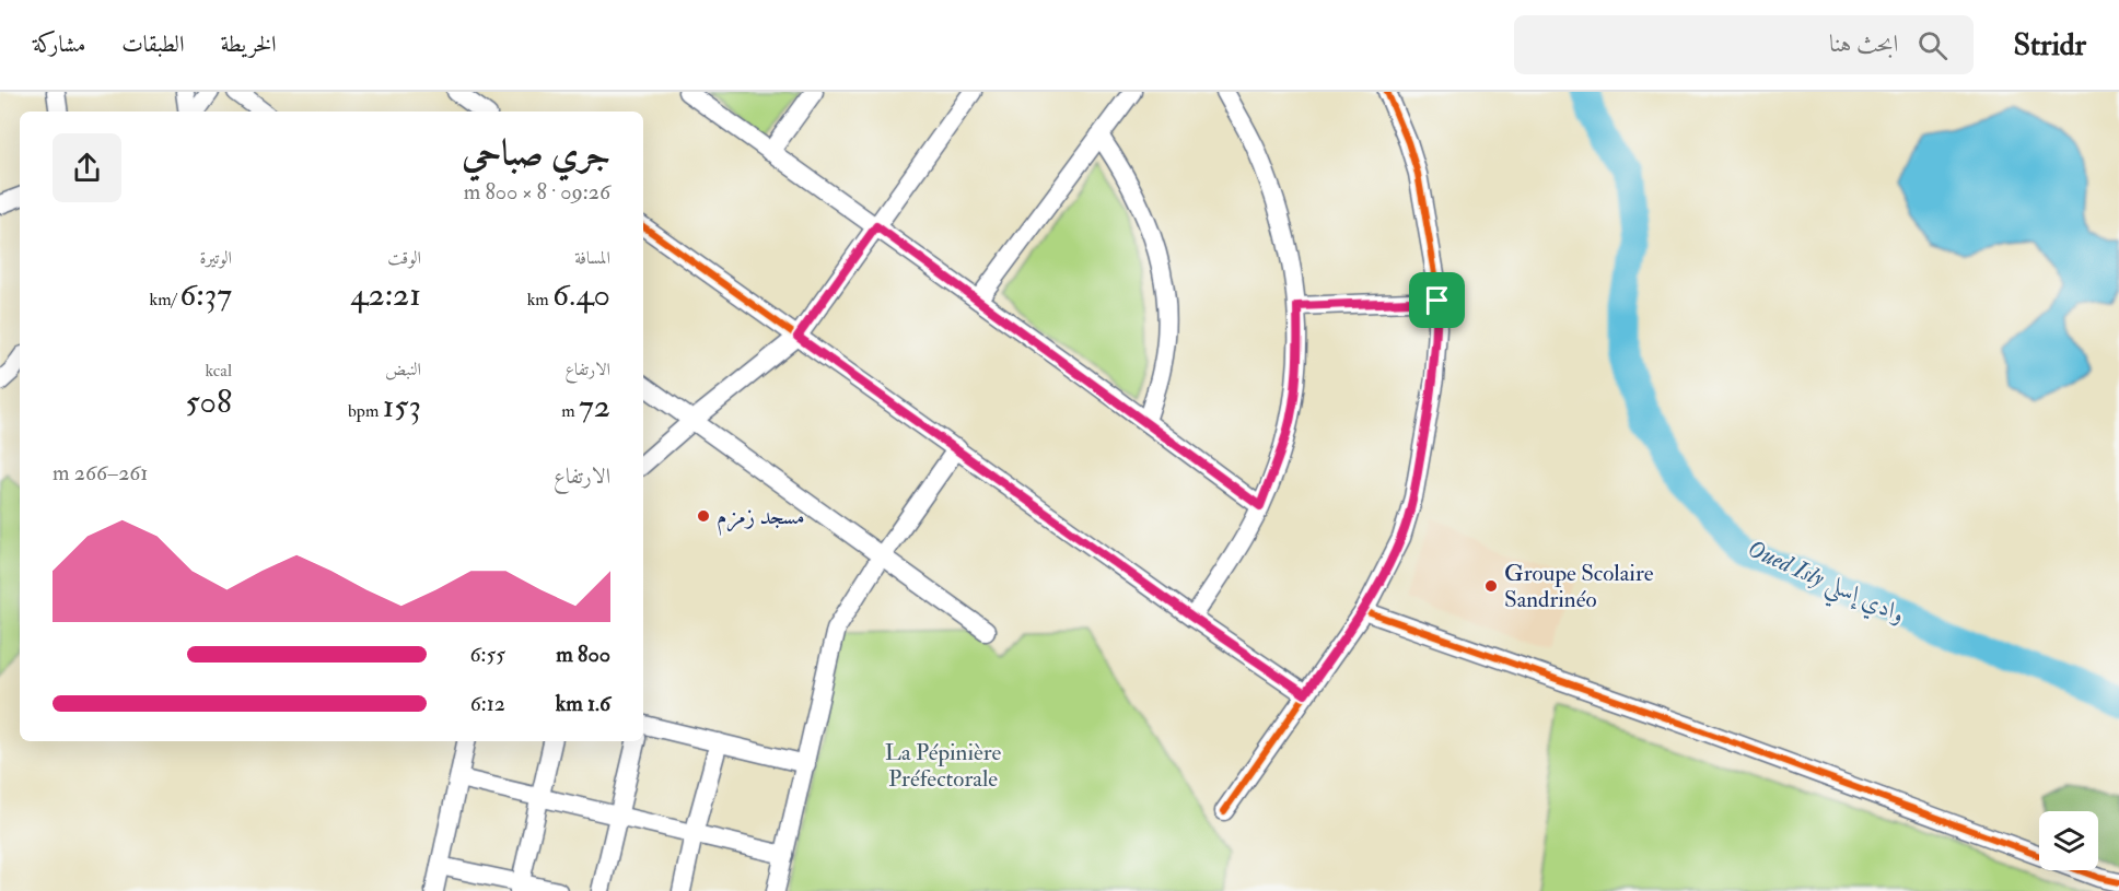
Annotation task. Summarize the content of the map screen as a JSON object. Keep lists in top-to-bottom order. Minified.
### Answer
{"water":["Oued Isly وادي إسلي"],"parks":["La Pépinière Préfectorale"],"places":["مسجد زمزم","Groupe Scolaire Sandrinéo"],"page":{"header":"Stridr","search":"ابحث هنا","nav":["الخريطة","الطبقات","مشاركة"],"heading":["جري صباحي","09:26 · 8 × 800 m"],"stats":[["المسافة","6.40 km"],["الوقت","42:21"],["الوتيرة","6:37 /km"],["الارتفاع","72 m"],["النبض","153 bpm"],["kcal","508"]],"chart":["الارتفاع","261–266 m"],"list":[{"name":"800 m","note":"6:55"},{"name":"1.6 km","note":"6:12"}]}}
